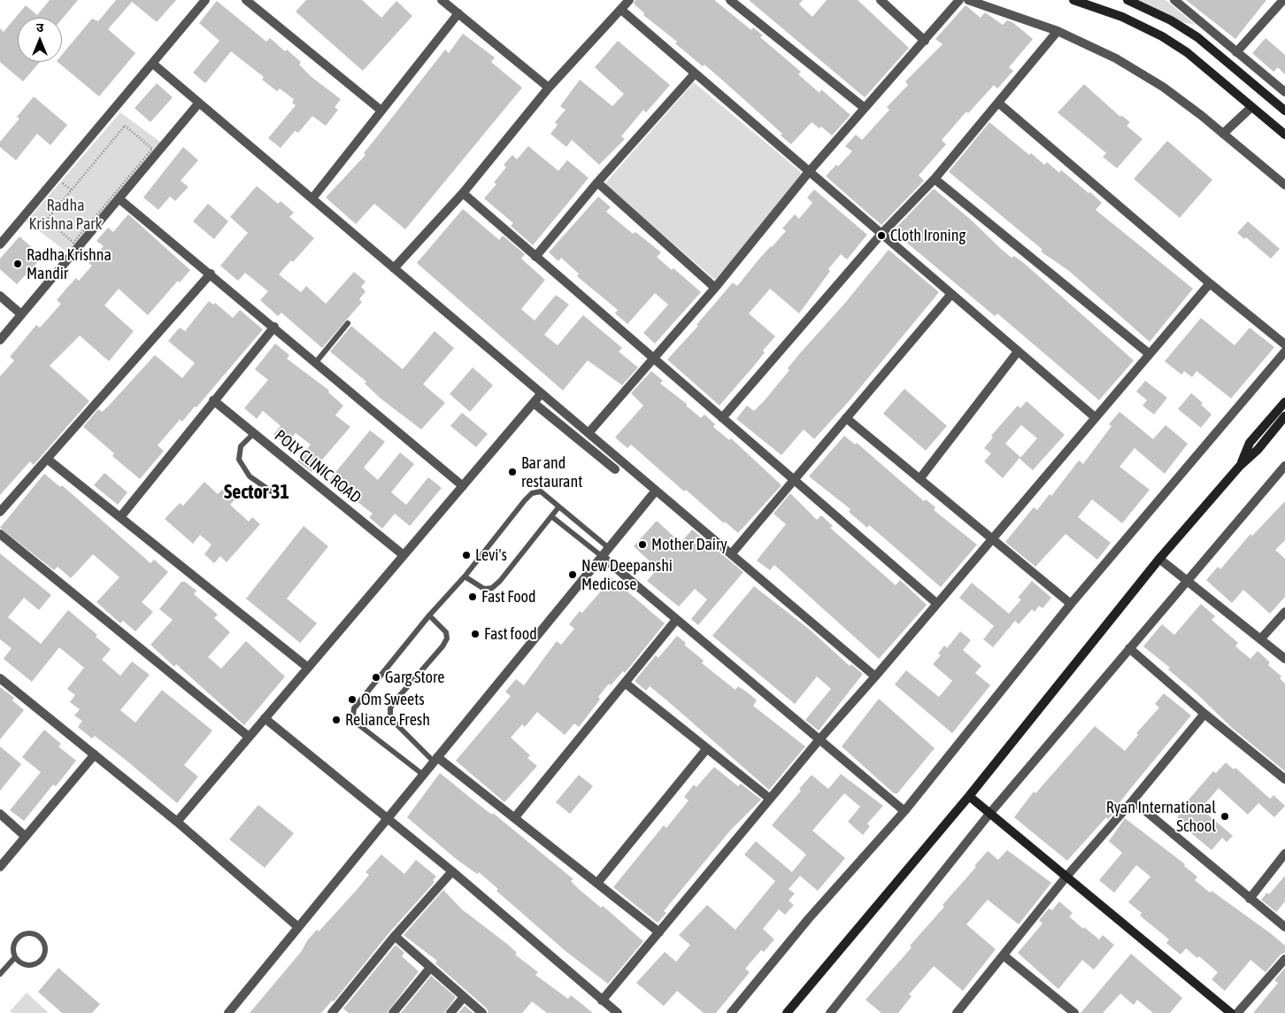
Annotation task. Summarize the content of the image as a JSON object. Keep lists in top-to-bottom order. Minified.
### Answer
{"streets":{"street":["POLY CLINIC ROAD"]},"districts":["Sector 31"],"parks":["Radha Krishna Park"],"places":["Cloth Ironing","Radha Krishna Mandir","Bar and restaurant","Mother Dairy","Levi's","New Deepanshi Medicose","Fast Food","Fast food","Garg Store","Om Sweets","Reliance Fresh","Ryan International School"],"north":"top"}
